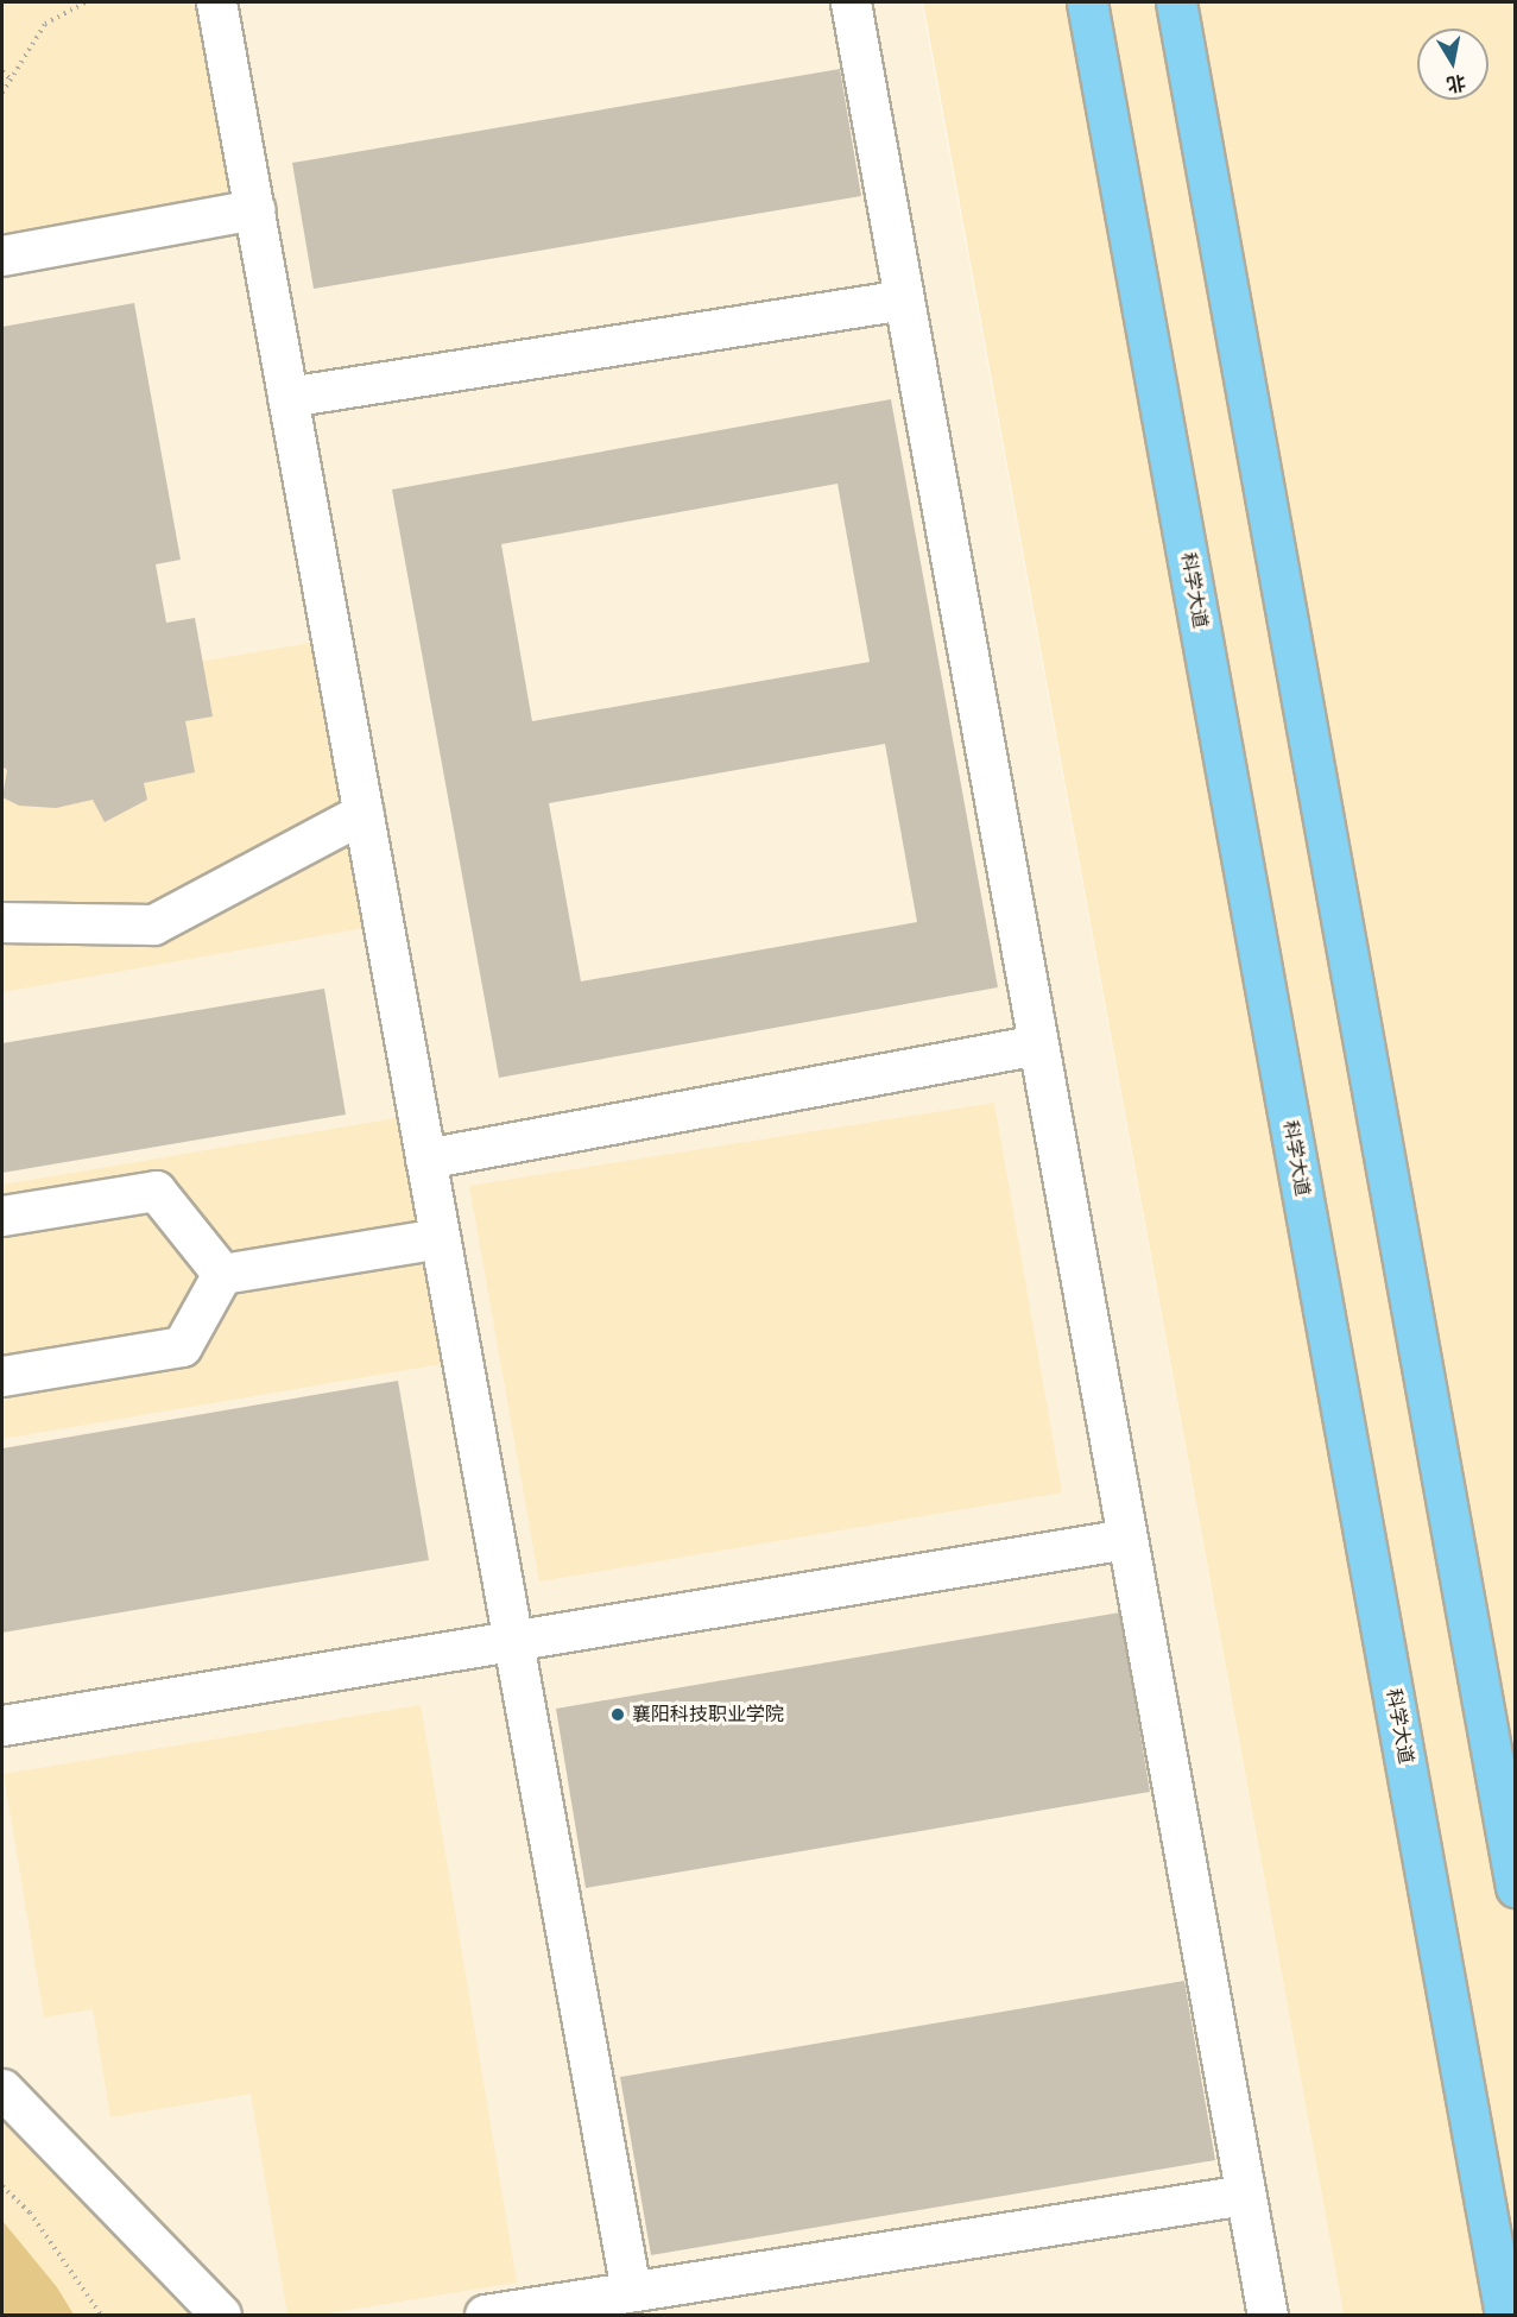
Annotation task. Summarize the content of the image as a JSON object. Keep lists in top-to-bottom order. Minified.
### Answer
{"streets":{"main road":["科学大道"]},"places":["襄阳科技职业学院"],"north":"bottom"}
